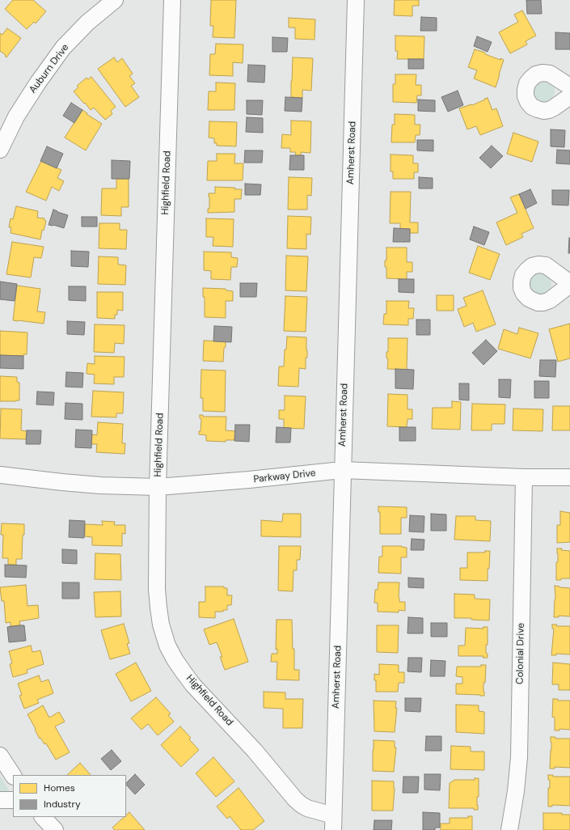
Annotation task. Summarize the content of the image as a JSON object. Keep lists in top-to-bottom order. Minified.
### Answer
{"streets":{"street":["Auburn Drive","Amherst Road","Highfield Road","Parkway Drive","Colonial Drive"]},"crossings":[["Amherst Road","Highfield Road"],["Amherst Road","Parkway Drive"],["Highfield Road","Parkway Drive"],["Parkway Drive","Colonial Drive"]],"legend":["Homes","Industry"]}
